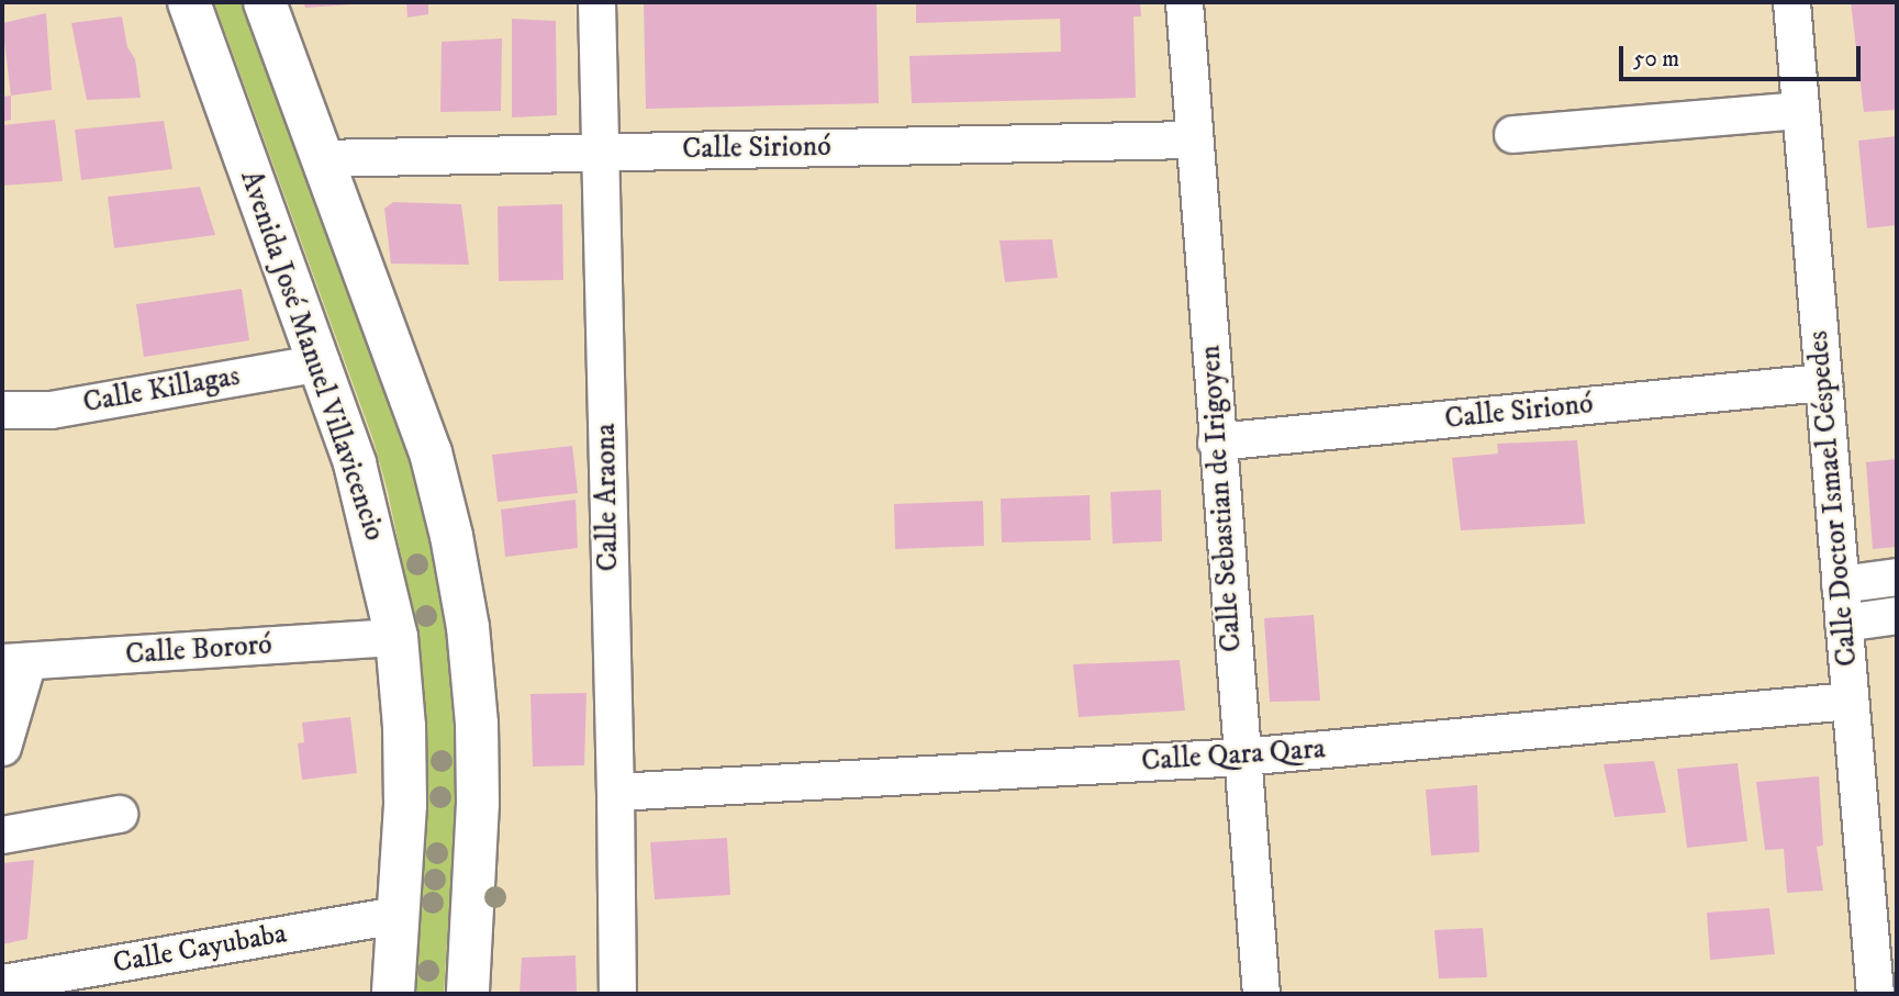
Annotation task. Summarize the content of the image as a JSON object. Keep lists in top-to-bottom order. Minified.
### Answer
{"streets":{"main road":["Avenida José Manuel Villavicencio"],"street":["Calle Sirionó","Calle Killagas","Calle Araona","Calle Sebastian de Irigoyen","Calle Doctor Ismael Céspedes","Calle Bororó","Calle Qara Qara","Calle Cayubaba"]},"crossings":[["Calle Sirionó","Calle Araona"],["Calle Sirionó","Calle Sebastian de Irigoyen"],["Calle Sirionó","Calle Doctor Ismael Céspedes"],["Avenida José Manuel Villavicencio","Calle Killagas"],["Avenida José Manuel Villavicencio","Calle Bororó"],["Avenida José Manuel Villavicencio","Calle Cayubaba"],["Calle Araona","Calle Qara Qara"],["Calle Sebastian de Irigoyen","Calle Qara Qara"],["Calle Doctor Ismael Céspedes","Calle Qara Qara"]],"scale_bar":"50 m"}
